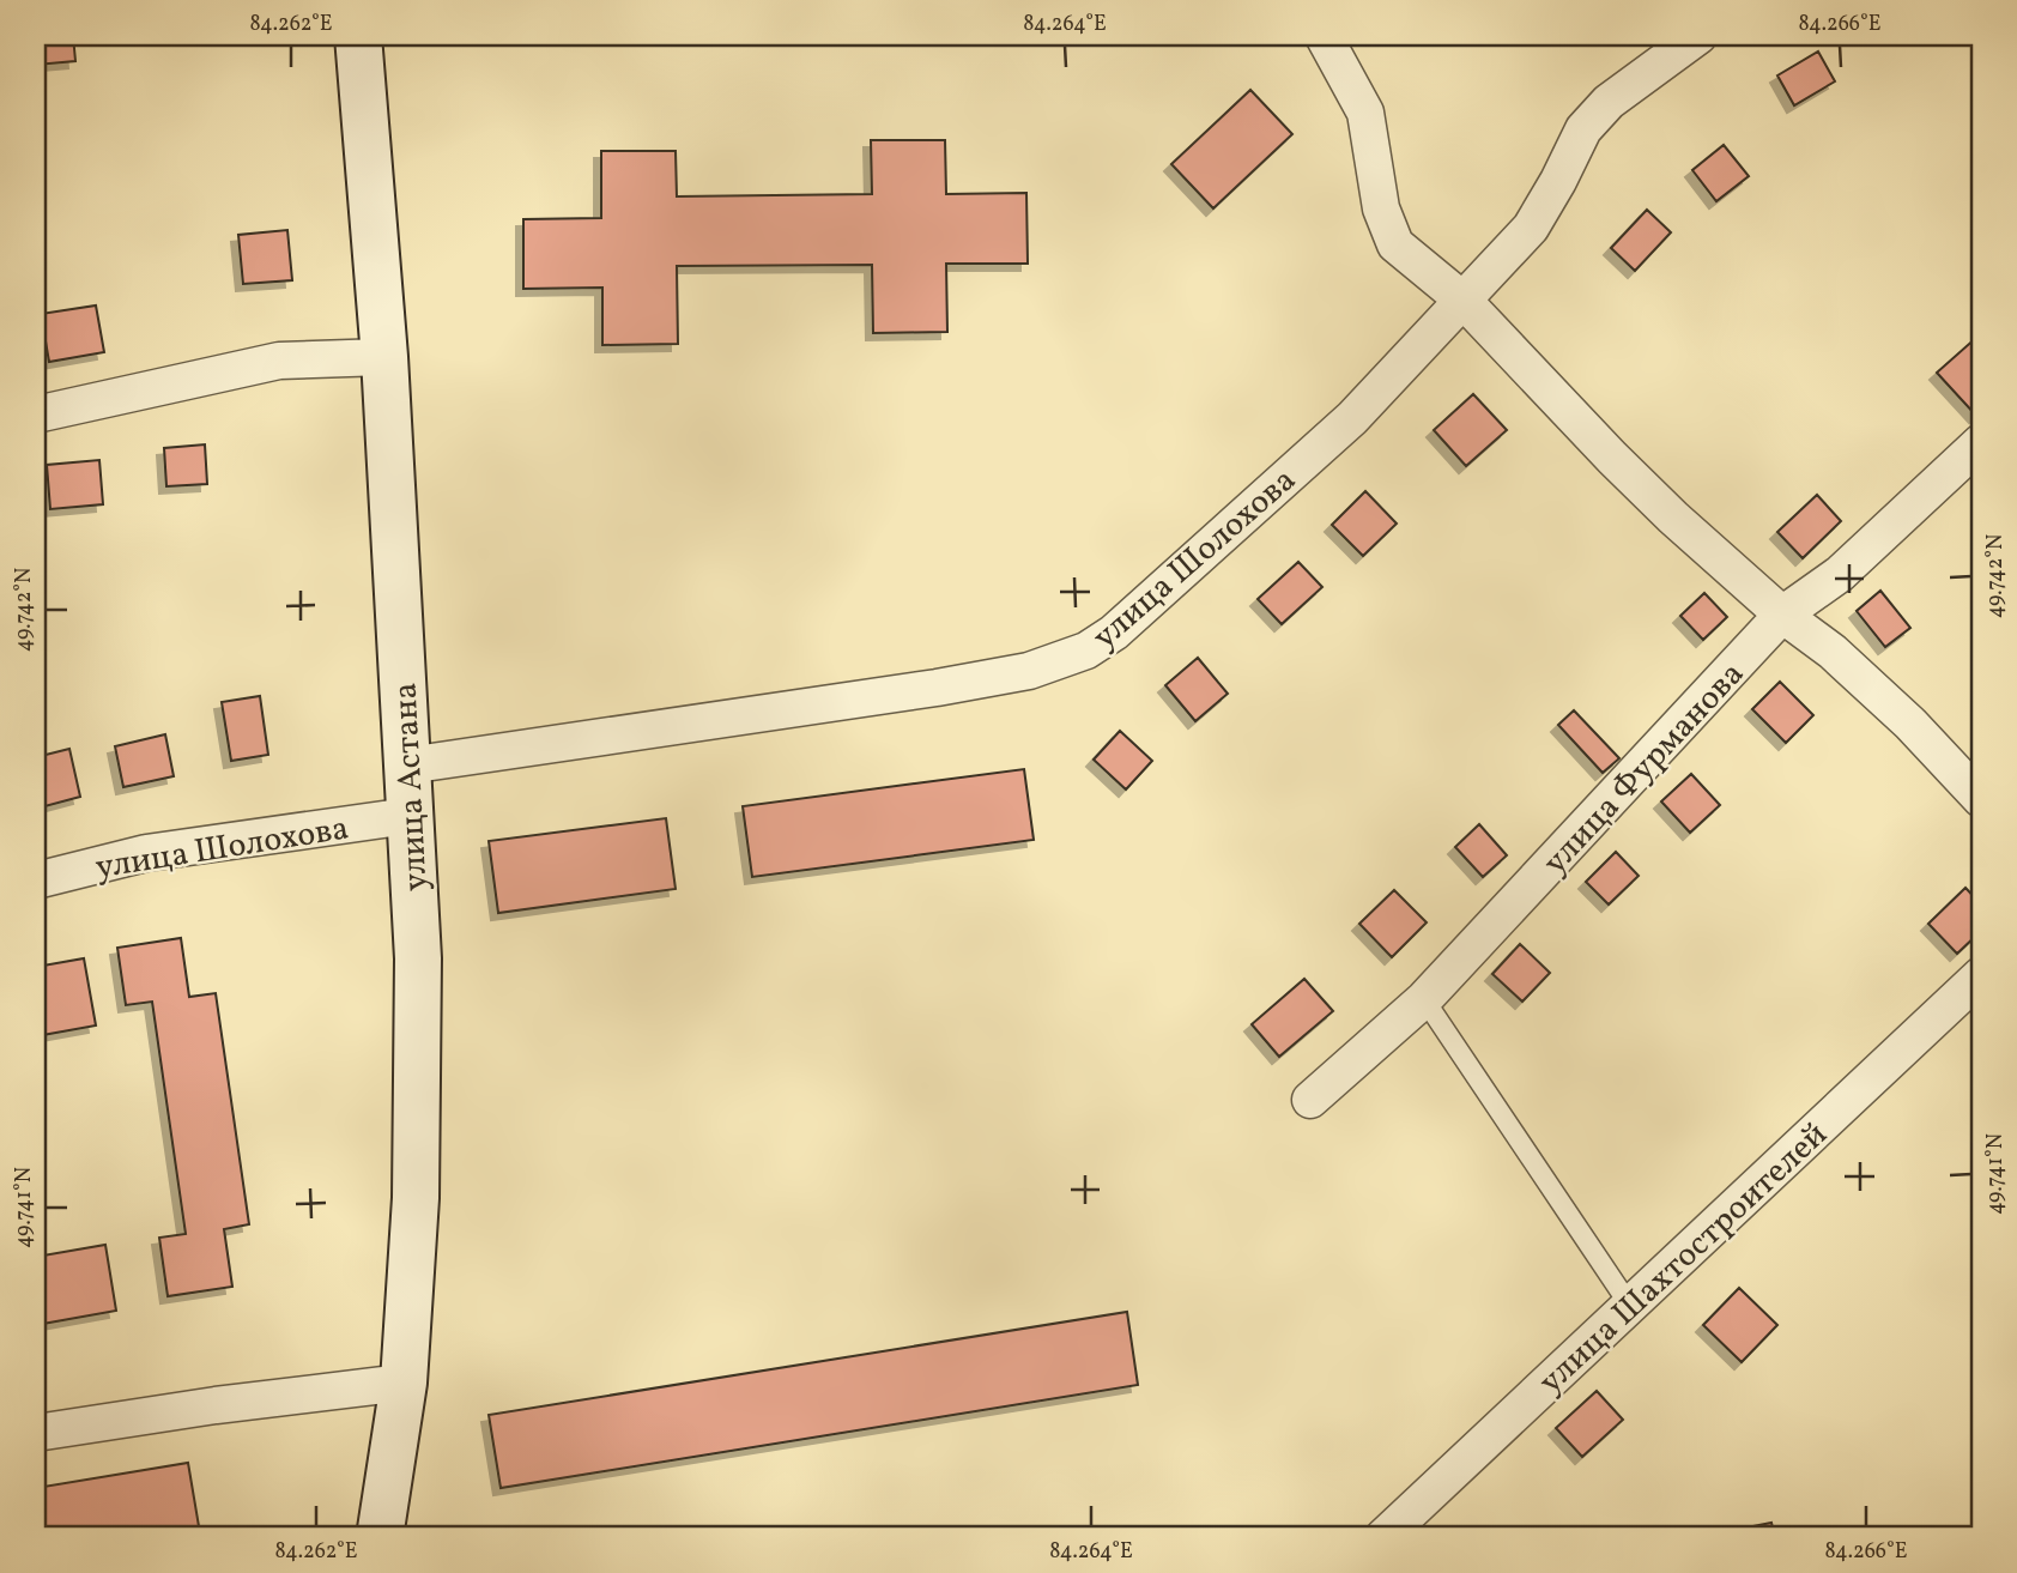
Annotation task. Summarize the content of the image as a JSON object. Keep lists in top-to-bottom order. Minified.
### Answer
{"streets":{"street":["улица Шолохова","улица Фурманова","улица Астана","улица Шахтостроителей"]},"crossings":[["улица Шолохова","улица Астана"]],"coordinates":["84.262°E","84.264°E","84.266°E","49.742°N","49.741°N"]}
